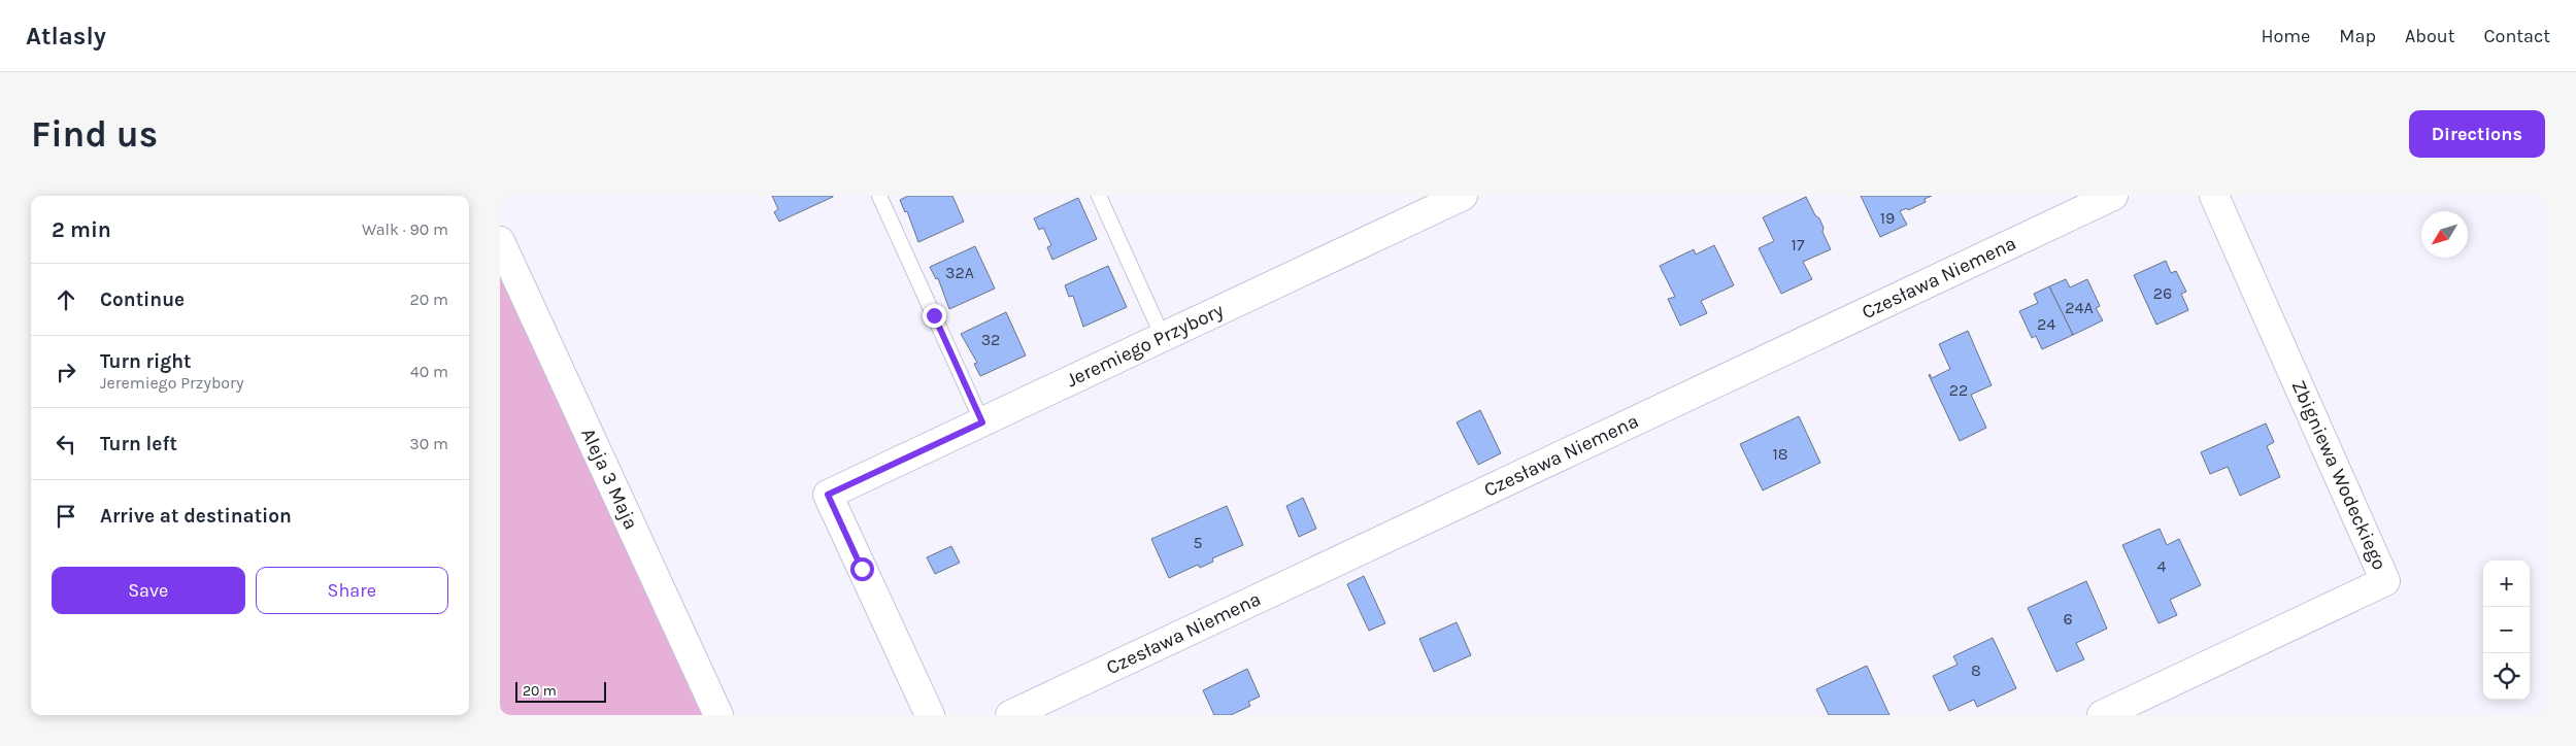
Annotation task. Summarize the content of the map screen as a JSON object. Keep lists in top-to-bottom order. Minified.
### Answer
{"streets":{"street":["Czesława Niemena","Jeremiego Przybory","Zbigniewa Wodeckiego","Aleja 3 Maja"]},"house_numbers":["19","17","32A","26","24A","24","32","22","18","5","4","6","8"],"scale_bar":"20 m","north":"bottom left","page":{"header":"Atlasly","nav":["Home","Map","About","Contact"],"buttons":["Directions",["Save","Share"]],"title":"Find us","heading":["2 min","Walk · 90 m"],"list":[["Continue","20 m"],["Turn right","Jeremiego Przybory","40 m"],["Turn left","30 m"],"Arrive at destination"],"map_buttons":["+","−"],"scale":"20 m"}}
